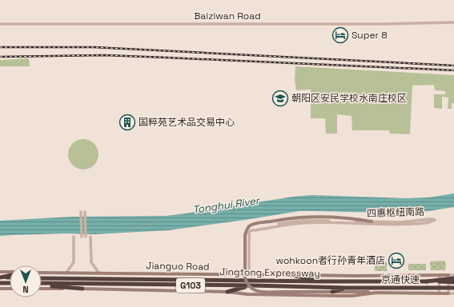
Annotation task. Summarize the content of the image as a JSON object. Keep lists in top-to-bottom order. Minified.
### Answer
{"streets":{"highway":["Jingtong Expressway","京通快速","G103"],"main road":["Jianguo Road"],"street":["Baiziwan Road","四惠枢纽南路"]},"crossings":[["Jingtong Expressway","京通快速"]],"water":["Tonghui River"],"places":{"hotel":["Super 8","wohkoon者行孙青年酒店"],"school or university":["朝阳区安民学校水南庄校区"],"building":["国粹苑艺术品交易中心"]},"north":"bottom"}
